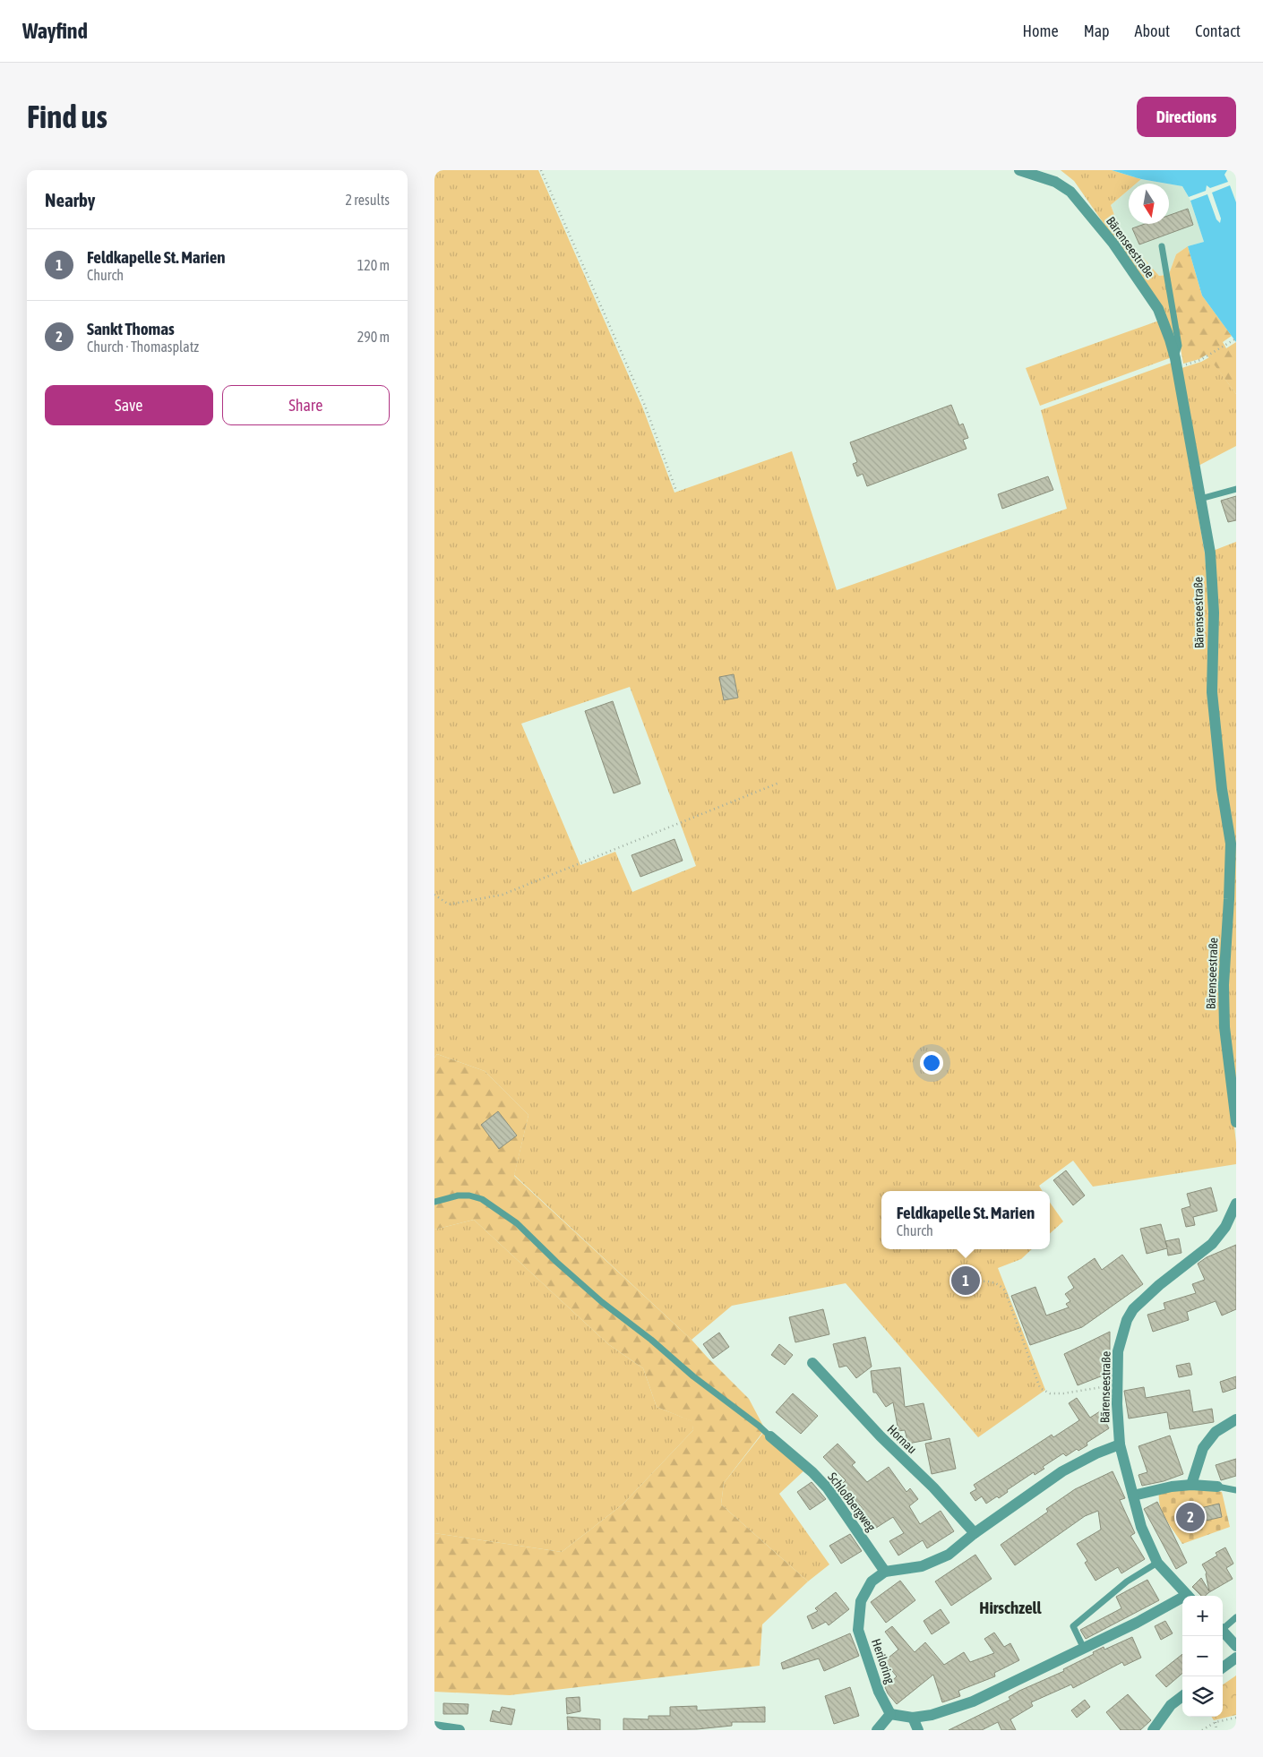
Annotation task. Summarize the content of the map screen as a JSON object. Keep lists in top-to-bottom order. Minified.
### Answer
{"streets":{"street":["Bärenseestraße","Hornau","Schloßbergweg","Heriloring"]},"crossings":[["Schloßbergweg","Heriloring"]],"districts":["Hirschzell"],"north":"bottom","page":{"header":"Wayfind","nav":["Home","Map","About","Contact"],"buttons":["Directions",["Save","Share"]],"title":"Find us","heading":["Nearby","2 results"],"list":[{"mark":"1","name":"Feldkapelle St. Marien","note":"Church","value":"120 m"},{"mark":"2","name":"Sankt Thomas","note":"Church · Thomasplatz","value":"290 m"}],"popup":["Feldkapelle St. Marien","Church"],"pins":["1","2"],"map_buttons":["+","−"]}}
